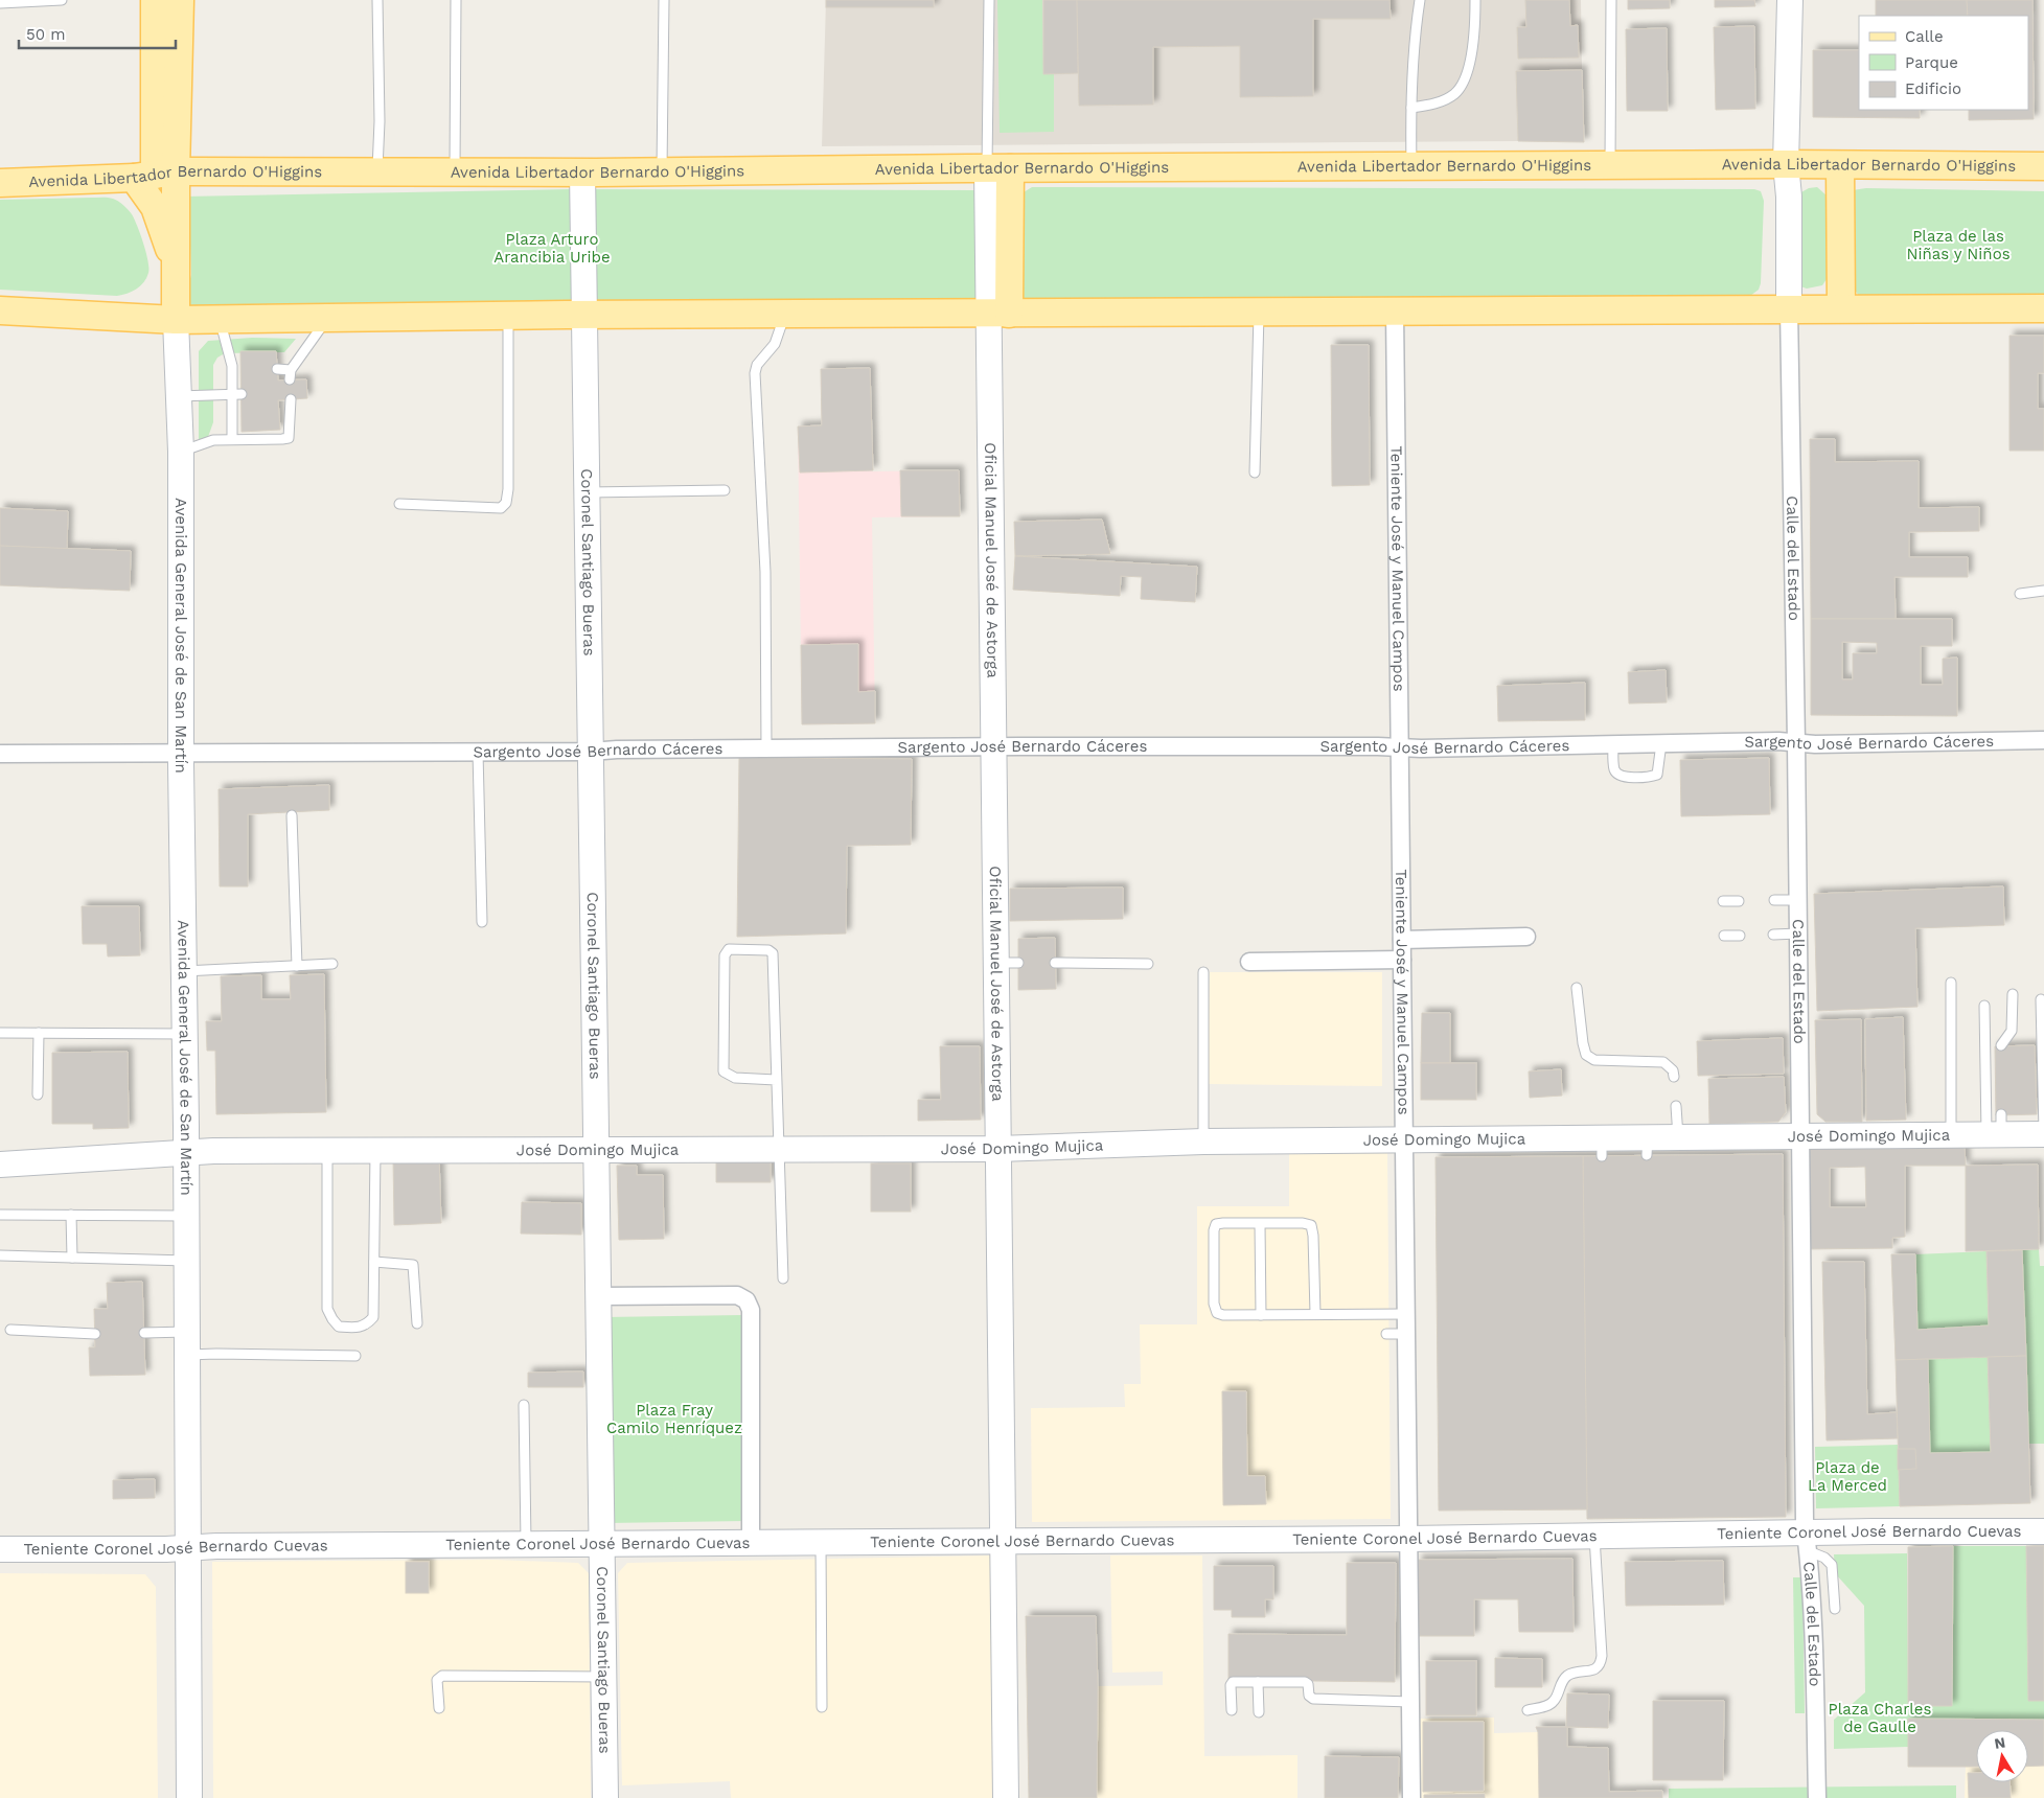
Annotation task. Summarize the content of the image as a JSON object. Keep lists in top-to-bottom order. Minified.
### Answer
{"streets":{"main road":["Avenida Libertador Bernardo O'Higgins"],"street":["Calle del Estado","Oficial Manuel José de Astorga","Coronel Santiago Bueras","Teniente José y Manuel Campos","Avenida General José de San Martín","Sargento José Bernardo Cáceres","José Domingo Mujica","Teniente Coronel José Bernardo Cuevas"]},"crossings":[["Avenida Libertador Bernardo O'Higgins","Calle del Estado"],["Avenida Libertador Bernardo O'Higgins","Coronel Santiago Bueras"],["Calle del Estado","Sargento José Bernardo Cáceres"],["Calle del Estado","José Domingo Mujica"],["Calle del Estado","Teniente Coronel José Bernardo Cuevas"],["Oficial Manuel José de Astorga","Sargento José Bernardo Cáceres"],["Oficial Manuel José de Astorga","José Domingo Mujica"],["Oficial Manuel José de Astorga","Teniente Coronel José Bernardo Cuevas"],["Coronel Santiago Bueras","Sargento José Bernardo Cáceres"],["Coronel Santiago Bueras","José Domingo Mujica"],["Coronel Santiago Bueras","Teniente Coronel José Bernardo Cuevas"],["Teniente José y Manuel Campos","Sargento José Bernardo Cáceres"],["Teniente José y Manuel Campos","José Domingo Mujica"],["Teniente José y Manuel Campos","Teniente Coronel José Bernardo Cuevas"],["Avenida General José de San Martín","Sargento José Bernardo Cáceres"],["Avenida General José de San Martín","José Domingo Mujica"],["Avenida General José de San Martín","Teniente Coronel José Bernardo Cuevas"]],"parks":["Plaza de las Niñas y Niños","Plaza Arturo Arancibia Uribe","Plaza Fray Camilo Henríquez","Plaza de La Merced","Plaza Charles de Gaulle"],"legend":["Calle","Parque","Edificio"],"scale_bar":"50 m","north":"top"}
